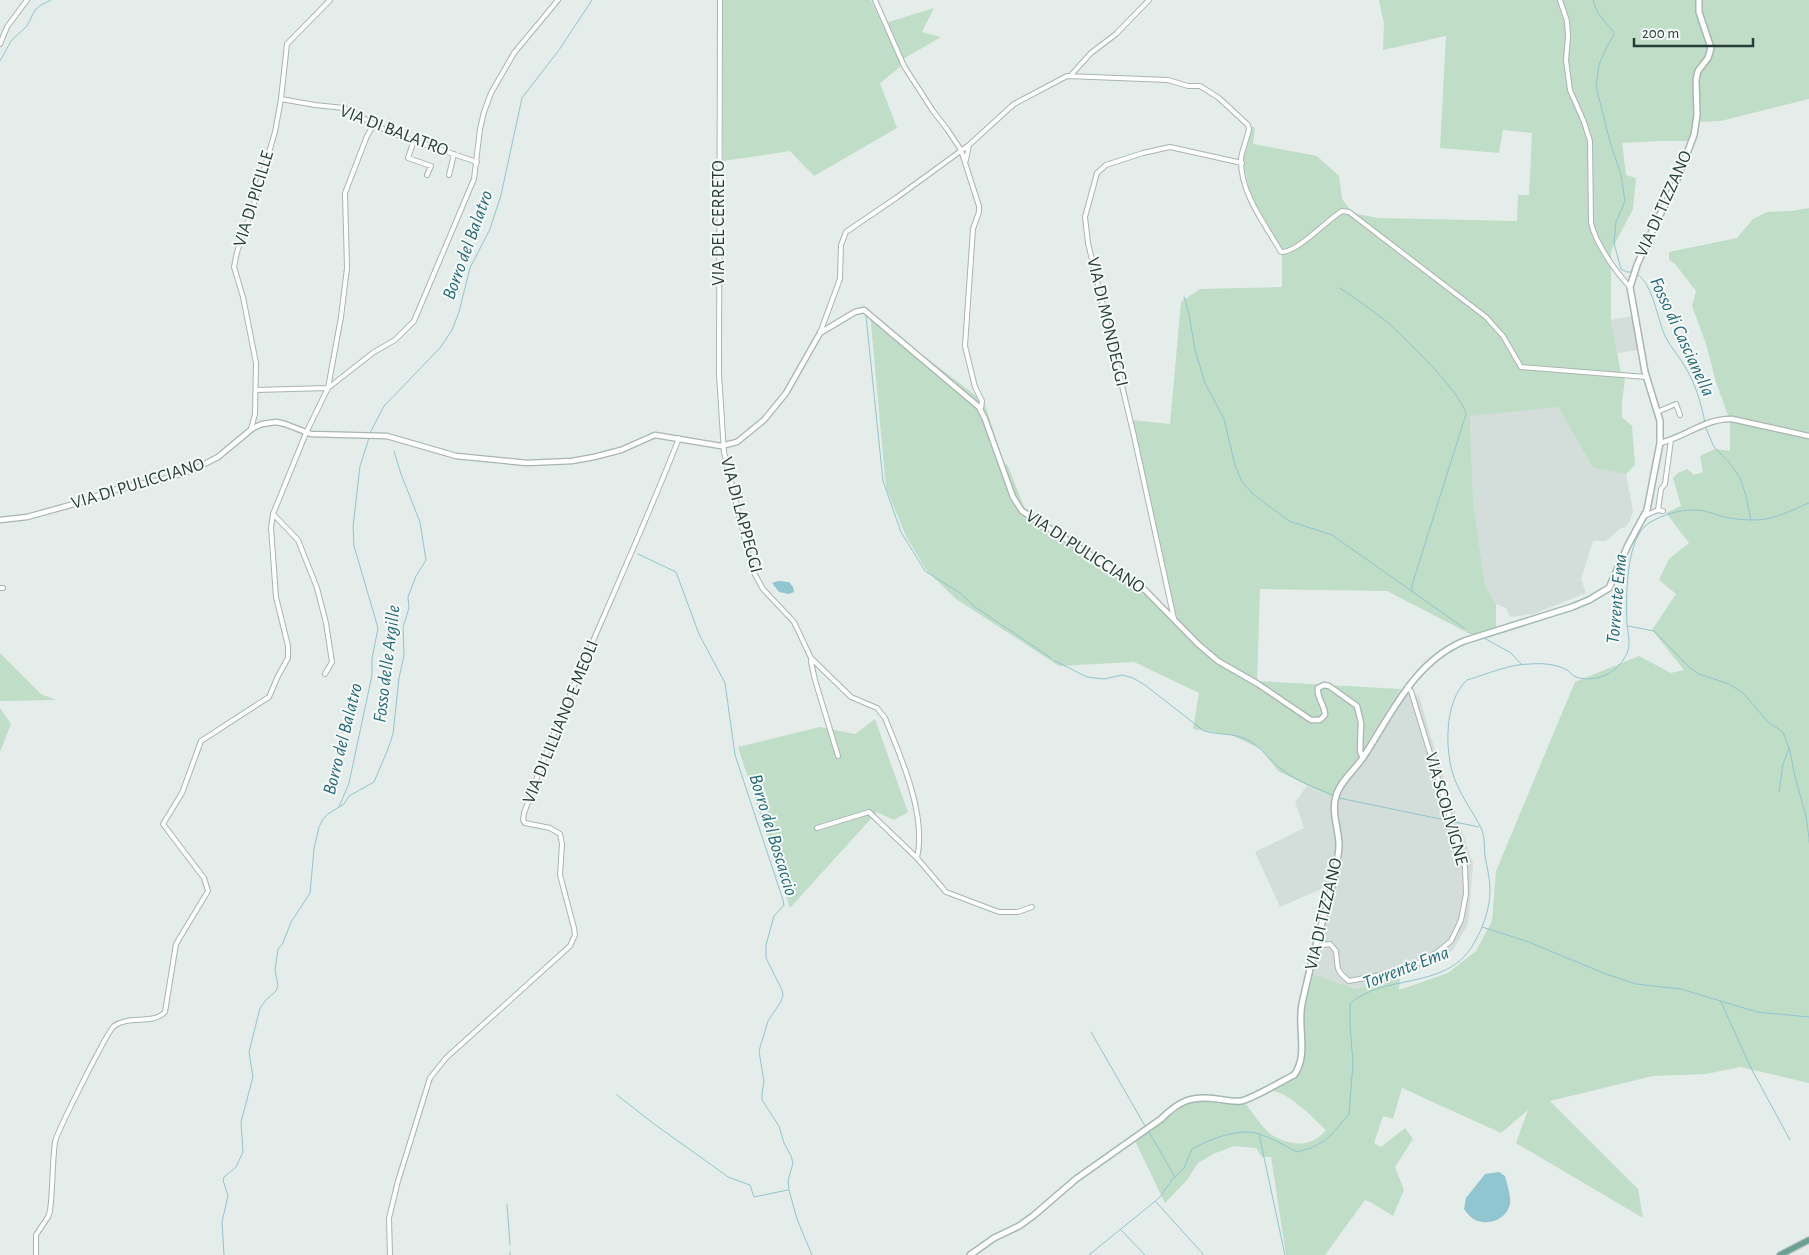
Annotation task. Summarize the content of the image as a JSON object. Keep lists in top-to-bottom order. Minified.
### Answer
{"streets":{"main road":["VIA DI TIZZANO"],"street":["VIA DI BALATRO","VIA DI PICILLE","VIA DEL CERRETO","VIA DI MONDEGGI","VIA DI PULICCIANO","VIA DI LAPPEGGI","VIA DI LILLIANO E MEOLI","VIA SCOLIVIGNE"]},"crossings":[["VIA DI BALATRO","VIA DI PICILLE"],["VIA DI PICILLE","VIA DI PULICCIANO"],["VIA DI TIZZANO","VIA DI PULICCIANO"],["VIA DI TIZZANO","VIA SCOLIVIGNE"],["VIA DEL CERRETO","VIA DI PULICCIANO"],["VIA DEL CERRETO","VIA DI LAPPEGGI"],["VIA DI MONDEGGI","VIA DI PULICCIANO"],["VIA DI PULICCIANO","VIA DI LAPPEGGI"],["VIA DI PULICCIANO","VIA DI LILLIANO E MEOLI"]],"water":["Borro del Balatro","Fosso di Cascianella","Torrente Ema","Fosso delle Argille","Borro del Boscaccio"],"scale_bar":"200 m"}
